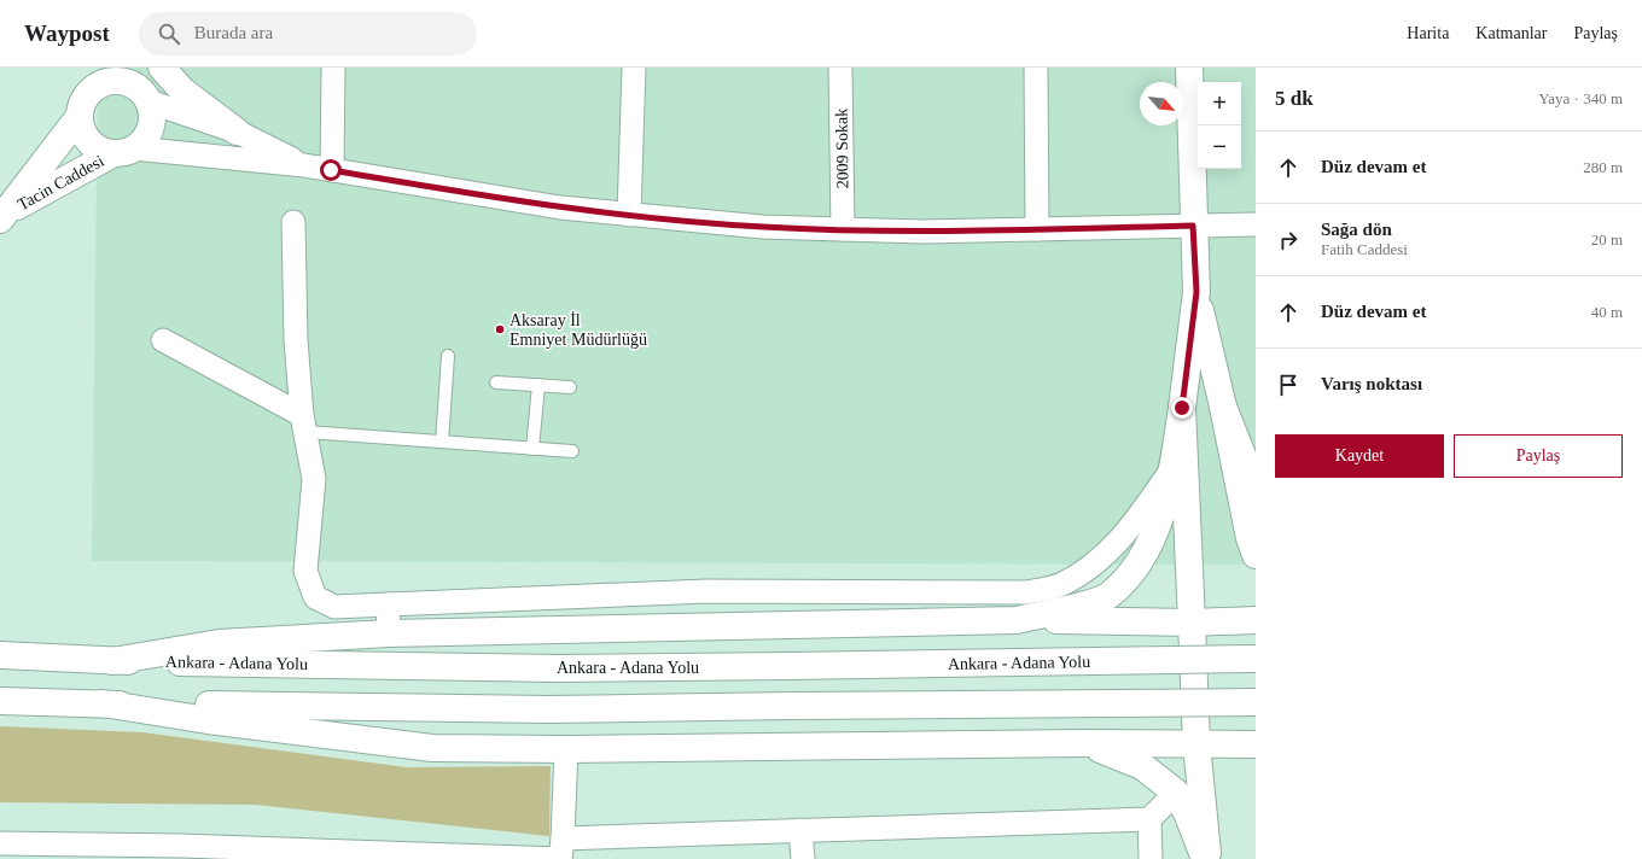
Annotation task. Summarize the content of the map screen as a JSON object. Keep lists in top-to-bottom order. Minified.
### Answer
{"streets":{"main road":["Tacin Caddesi","Ankara - Adana Yolu"],"street":["2009 Sokak"]},"places":["Aksaray İl Emniyet Müdürlüğü"],"north":"bottom right","page":{"header":"Waypost","search":"Burada ara","nav":["Harita","Katmanlar","Paylaş"],"heading":["5 dk","Yaya · 340 m"],"map_buttons":["+","−"],"list":[["Düz devam et","280 m"],["Sağa dön","Fatih Caddesi","20 m"],["Düz devam et","40 m"],"Varış noktası"],"buttons":["Kaydet","Paylaş"]}}
